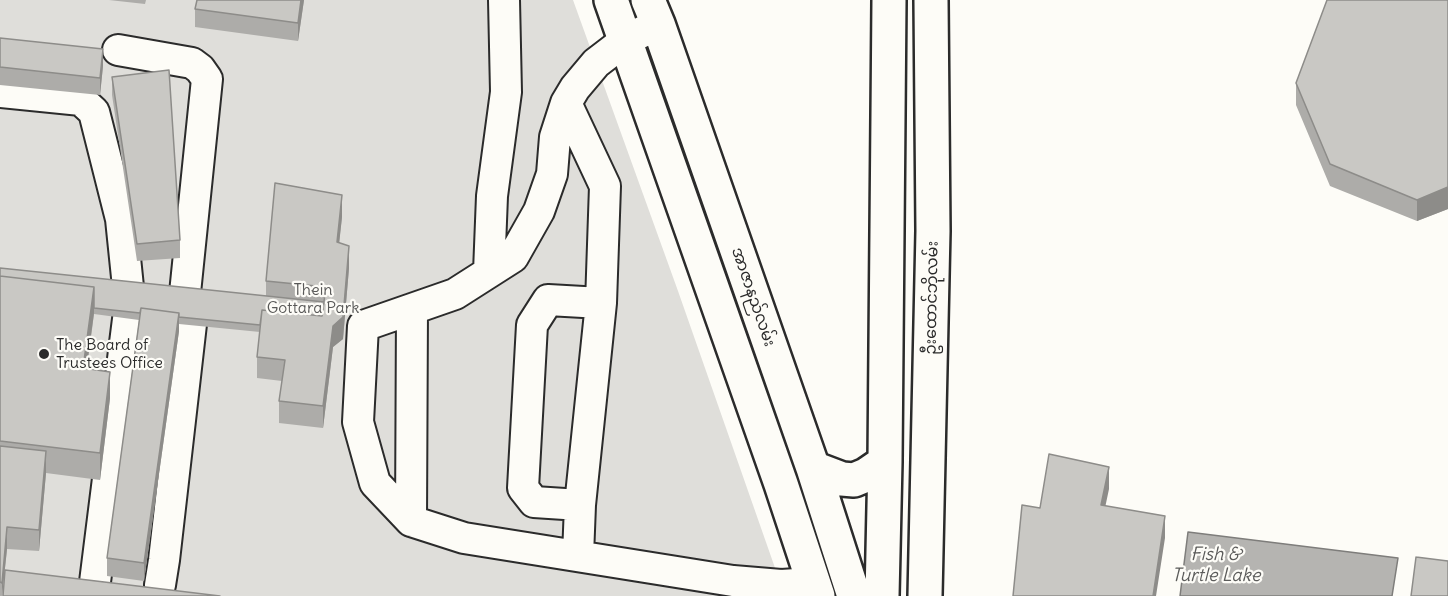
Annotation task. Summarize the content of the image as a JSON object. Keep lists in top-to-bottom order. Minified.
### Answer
{"streets":{"main road":["အာဇာနည်လမ်း","ဦးထောင်ဘိုလမ်း"]},"water":["Fish & Turtle Lake"],"parks":["Thein Gottara Park"],"places":["The Board of Trustees Office"]}
